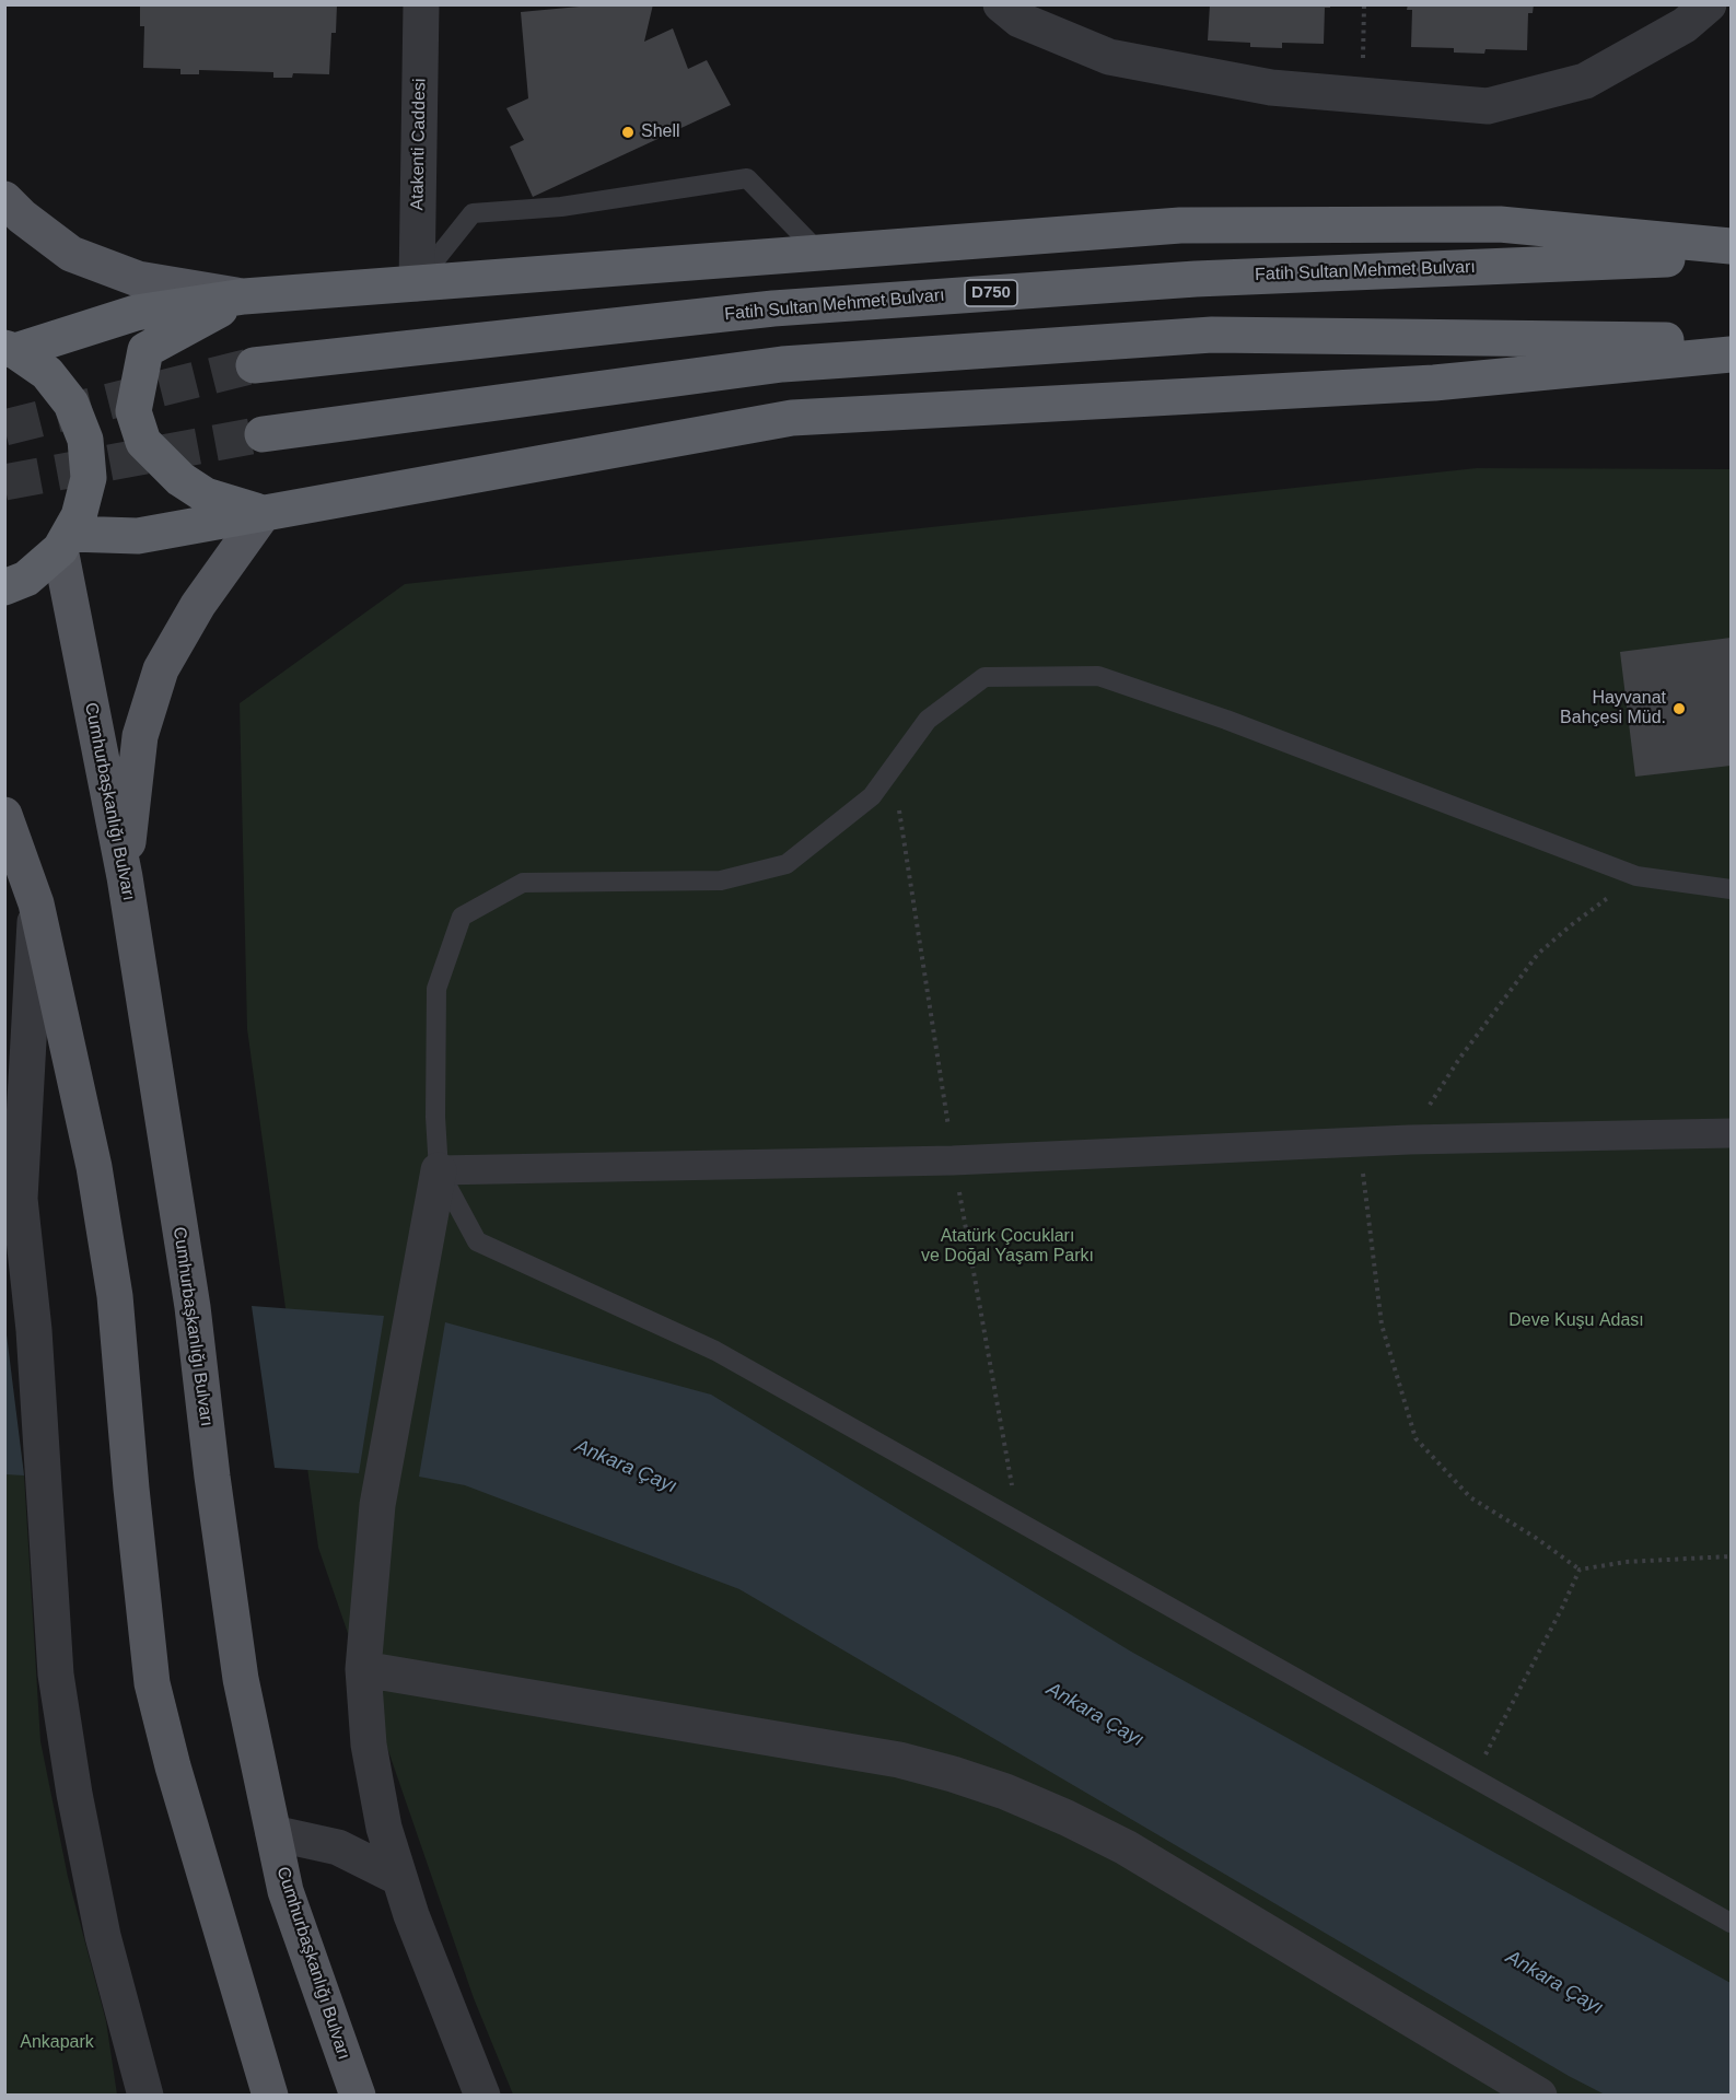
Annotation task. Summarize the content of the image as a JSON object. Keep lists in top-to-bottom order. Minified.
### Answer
{"streets":{"highway":["Fatih Sultan Mehmet Bulvarı","D750"],"main road":["Cumhurbaşkanlığı Bulvarı"],"street":["Atakenti Caddesi"]},"water":["Ankara Çayı"],"parks":["Atatürk Çocukları ve Doğal Yaşam Parkı","Deve Kuşu Adası","Ankapark"],"places":["Shell","Hayvanat Bahçesi Müd."]}
